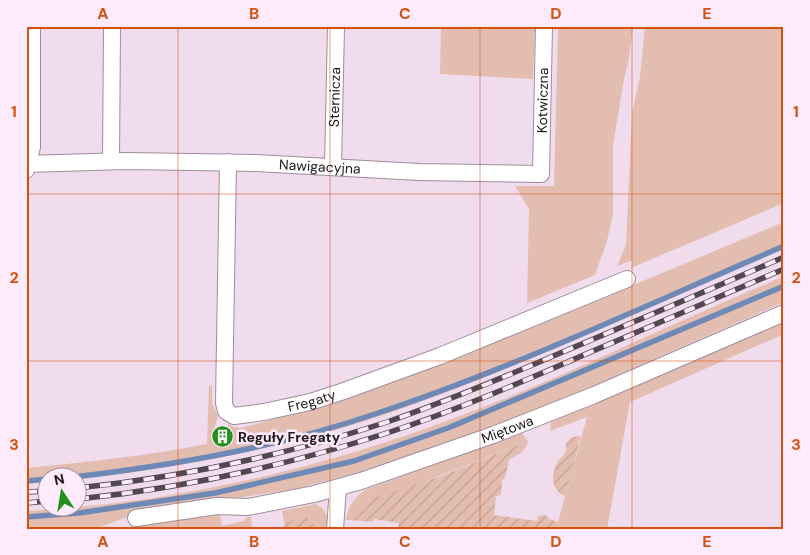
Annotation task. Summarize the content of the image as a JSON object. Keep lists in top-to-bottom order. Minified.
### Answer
{"streets":{"street":["Sternicza","Kotwiczna","Nawigacyjna","Fregaty","Miętowa"]},"crossings":[["Sternicza","Nawigacyjna"],["Kotwiczna","Nawigacyjna"],["Nawigacyjna","Fregaty"]],"places":{"building":["Reguły Fregaty"]},"north":"top","grid":{"columns":["A","B","C","D","E"],"rows":["1","2","3"]}}
